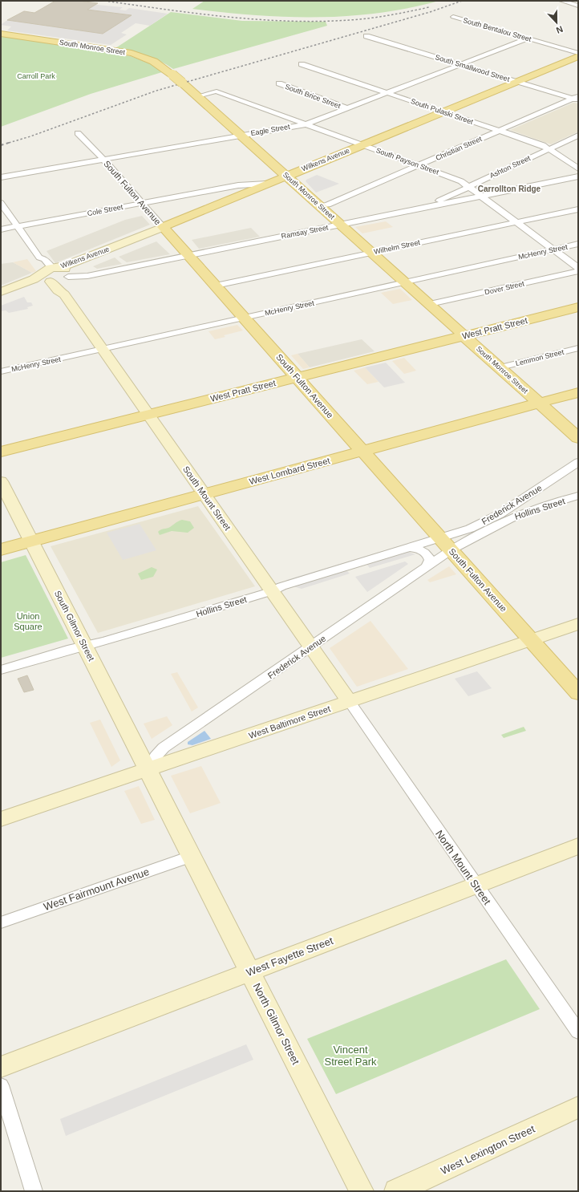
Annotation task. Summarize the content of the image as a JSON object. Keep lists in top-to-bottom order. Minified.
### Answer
{"streets":{"main road":["South Monroe Street","Wilkens Avenue","South Fulton Avenue","West Pratt Street","West Lombard Street"],"street":["South Bentalou Street","South Smallwood Street","South Brice Street","South Pulaski Street","Eagle Street","Christian Street","South Payson Street","Ashton Street","Cole Street","Ramsay Street","Wilhelm Street","McHenry Street","Dover Street","Lemmon Street","South Mount Street","Frederick Avenue","Hollins Street","South Gilmor Street","West Baltimore Street","North Mount Street","West Fairmount Avenue","West Fayette Street","North Gilmor Street","West Lexington Street"]},"crossings":[["South Bentalou Street","Eagle Street"],["South Monroe Street","Eagle Street"],["South Monroe Street","Christian Street"],["South Monroe Street","Wilkens Avenue"],["South Monroe Street","South Payson Street"],["South Monroe Street","Ramsay Street"],["South Monroe Street","Wilhelm Street"],["South Monroe Street","McHenry Street"],["South Monroe Street","Dover Street"],["South Monroe Street","West Pratt Street"],["South Monroe Street","Lemmon Street"],["South Monroe Street","West Lombard Street"],["South Smallwood Street","Eagle Street"],["South Smallwood Street","Christian Street"],["South Smallwood Street","Wilkens Avenue"],["South Brice Street","Eagle Street"],["South Pulaski Street","Eagle Street"],["South Pulaski Street","Christian Street"],["South Pulaski Street","Wilkens Avenue"],["South Pulaski Street","Ashton Street"],["Eagle Street","South Payson Street"],["Eagle Street","South Fulton Avenue"],["Christian Street","South Payson Street"],["Wilkens Avenue","South Payson Street"],["Wilkens Avenue","South Fulton Avenue"],["Wilkens Avenue","Cole Street"],["Wilkens Avenue","Ramsay Street"],["Wilkens Avenue","South Mount Street"],["South Payson Street","Ashton Street"],["South Payson Street","Ramsay Street"],["South Payson Street","Wilhelm Street"],["South Payson Street","McHenry Street"],["Ashton Street","Ramsay Street"],["South Fulton Avenue","Cole Street"],["South Fulton Avenue","Ramsay Street"],["South Fulton Avenue","Wilhelm Street"],["South Fulton Avenue","McHenry Street"],["South Fulton Avenue","West Pratt Street"],["South Fulton Avenue","West Lombard Street"],["South Fulton Avenue","Frederick Avenue"],["South Fulton Avenue","Hollins Street"],["South Fulton Avenue","West Baltimore Street"],["Cole Street","South Mount Street"],["McHenry Street","South Mount Street"],["West Pratt Street","South Mount Street"],["West Lombard Street","South Mount Street"],["West Lombard Street","South Gilmor Street"],["South Mount Street","Frederick Avenue"],["South Mount Street","Hollins Street"],["South Mount Street","West Baltimore Street"],["South Mount Street","North Mount Street"],["Frederick Avenue","Hollins Street"],["Frederick Avenue","South Gilmor Street"],["Frederick Avenue","West Baltimore Street"],["Frederick Avenue","North Gilmor Street"],["Hollins Street","South Gilmor Street"],["South Gilmor Street","West Baltimore Street"],["South Gilmor Street","North Gilmor Street"],["West Baltimore Street","North Mount Street"],["West Baltimore Street","North Gilmor Street"],["North Mount Street","West Fayette Street"],["West Fairmount Avenue","North Gilmor Street"],["West Fayette Street","North Gilmor Street"]],"districts":["Carrollton Ridge"],"parks":["Carroll Park","Union Square","Vincent Street Park"],"north":"bottom"}
